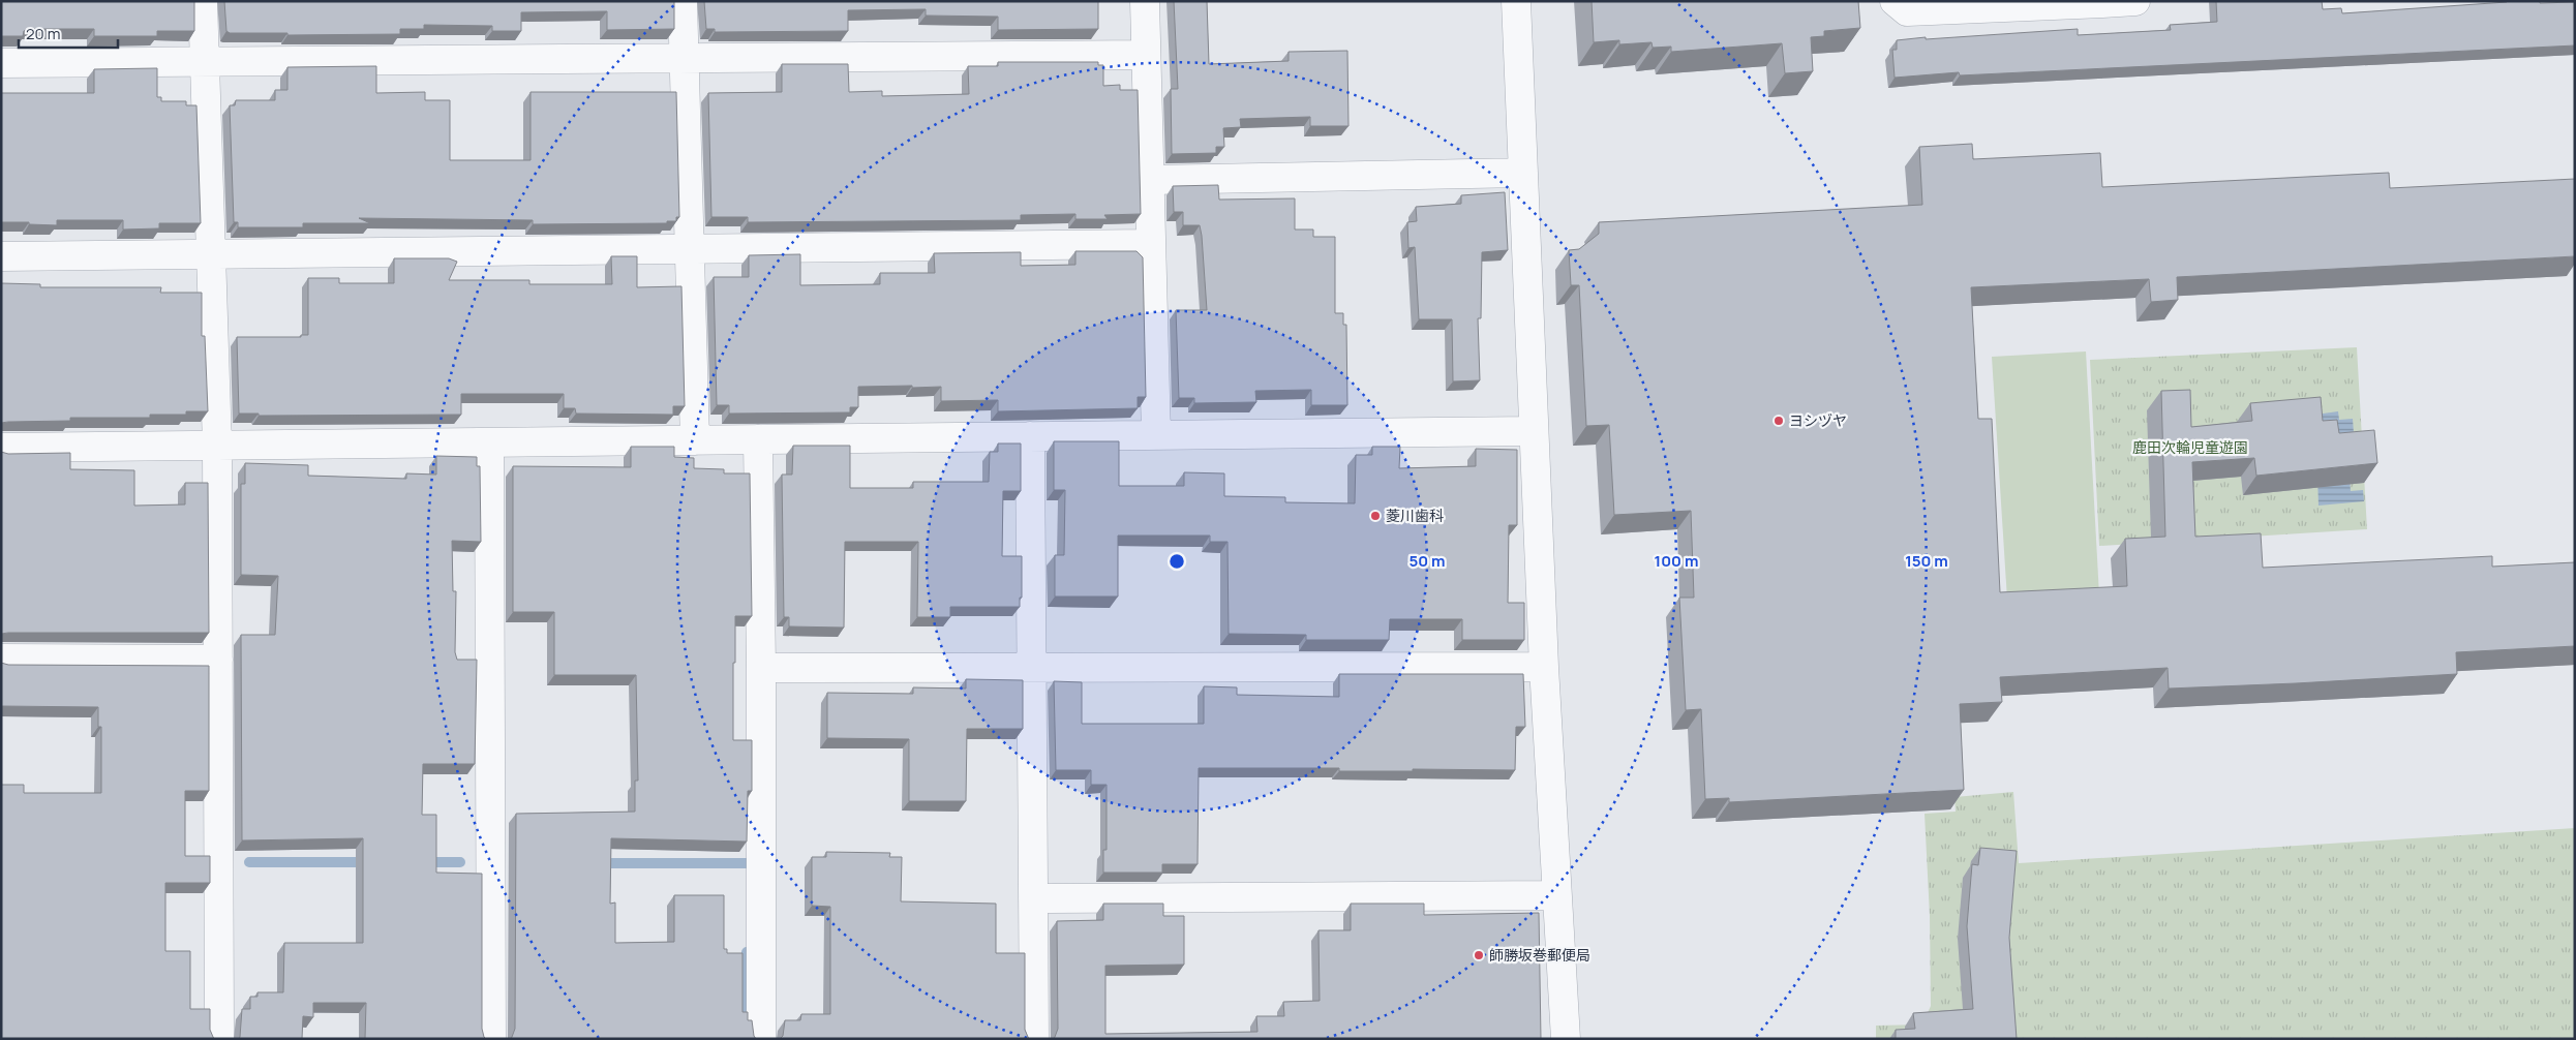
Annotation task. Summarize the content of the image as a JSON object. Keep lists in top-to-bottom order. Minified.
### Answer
{"parks":["鹿田次輪児童遊園"],"places":["ヨシヅヤ","菱川歯科","師勝坂巻郵便局"],"scale_bar":"20 m","rings":["50 m","100 m","150 m"]}
